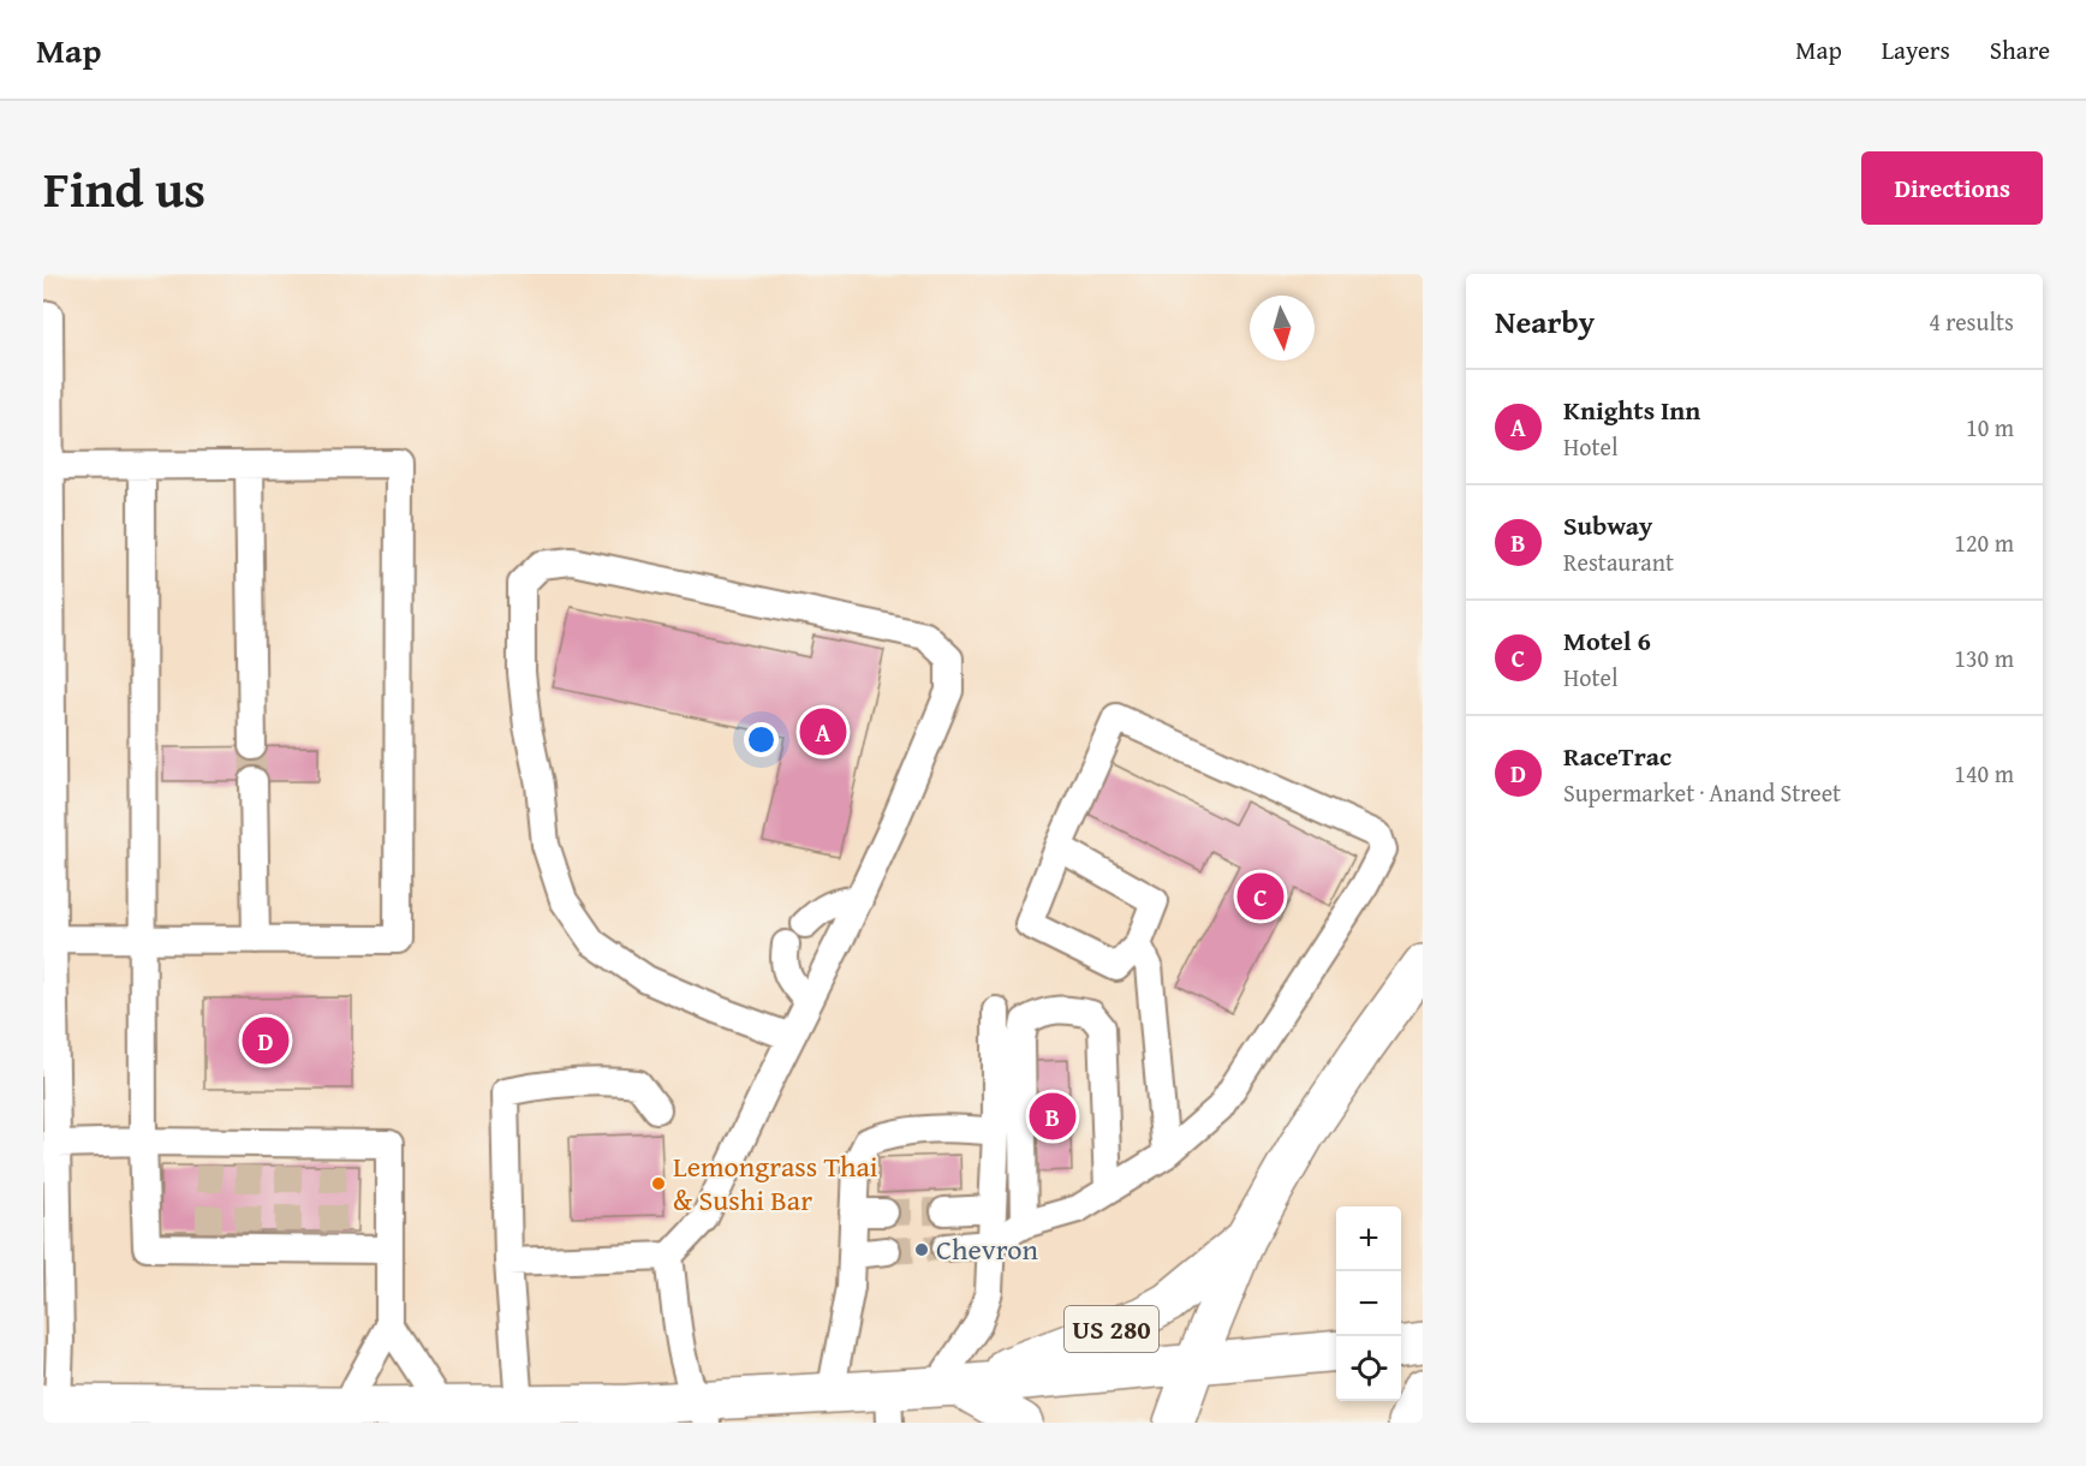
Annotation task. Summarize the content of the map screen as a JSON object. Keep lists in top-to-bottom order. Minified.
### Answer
{"streets":{"highway":["US 280"]},"places":["Lemongrass Thai & Sushi Bar","Chevron"],"north":"bottom","page":{"header":"Map","nav":["Map","Layers","Share"],"title":"Find us","buttons":"Directions","heading":["Nearby","4 results"],"list":[{"mark":"A","name":"Knights Inn","note":"Hotel","value":"10 m"},{"mark":"B","name":"Subway","note":"Restaurant","value":"120 m"},{"mark":"C","name":"Motel 6","note":"Hotel","value":"130 m"},{"mark":"D","name":"RaceTrac","note":"Supermarket · Anand Street","value":"140 m"}],"pins":["A","C","D","B"],"map_buttons":["+","−"]}}
